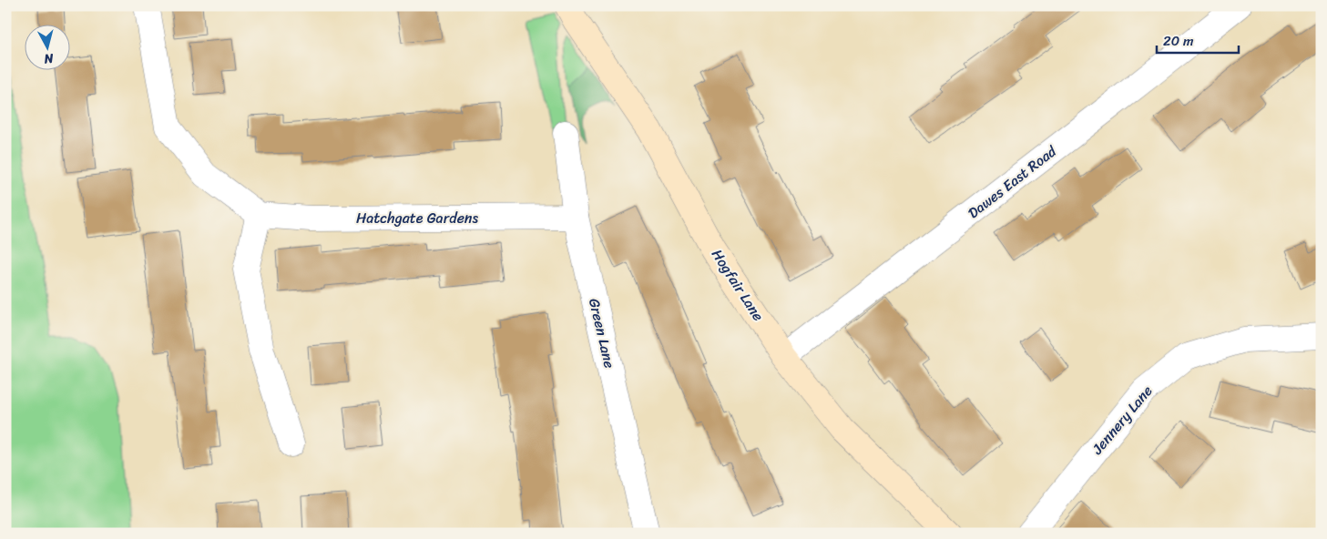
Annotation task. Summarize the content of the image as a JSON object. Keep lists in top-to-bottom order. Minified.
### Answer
{"streets":{"street":["Dawes East Road","Hatchgate Gardens","Hogfair Lane","Green Lane","Jennery Lane"]},"crossings":[["Dawes East Road","Hogfair Lane"],["Hatchgate Gardens","Green Lane"]],"scale_bar":"20 m","north":"bottom"}
